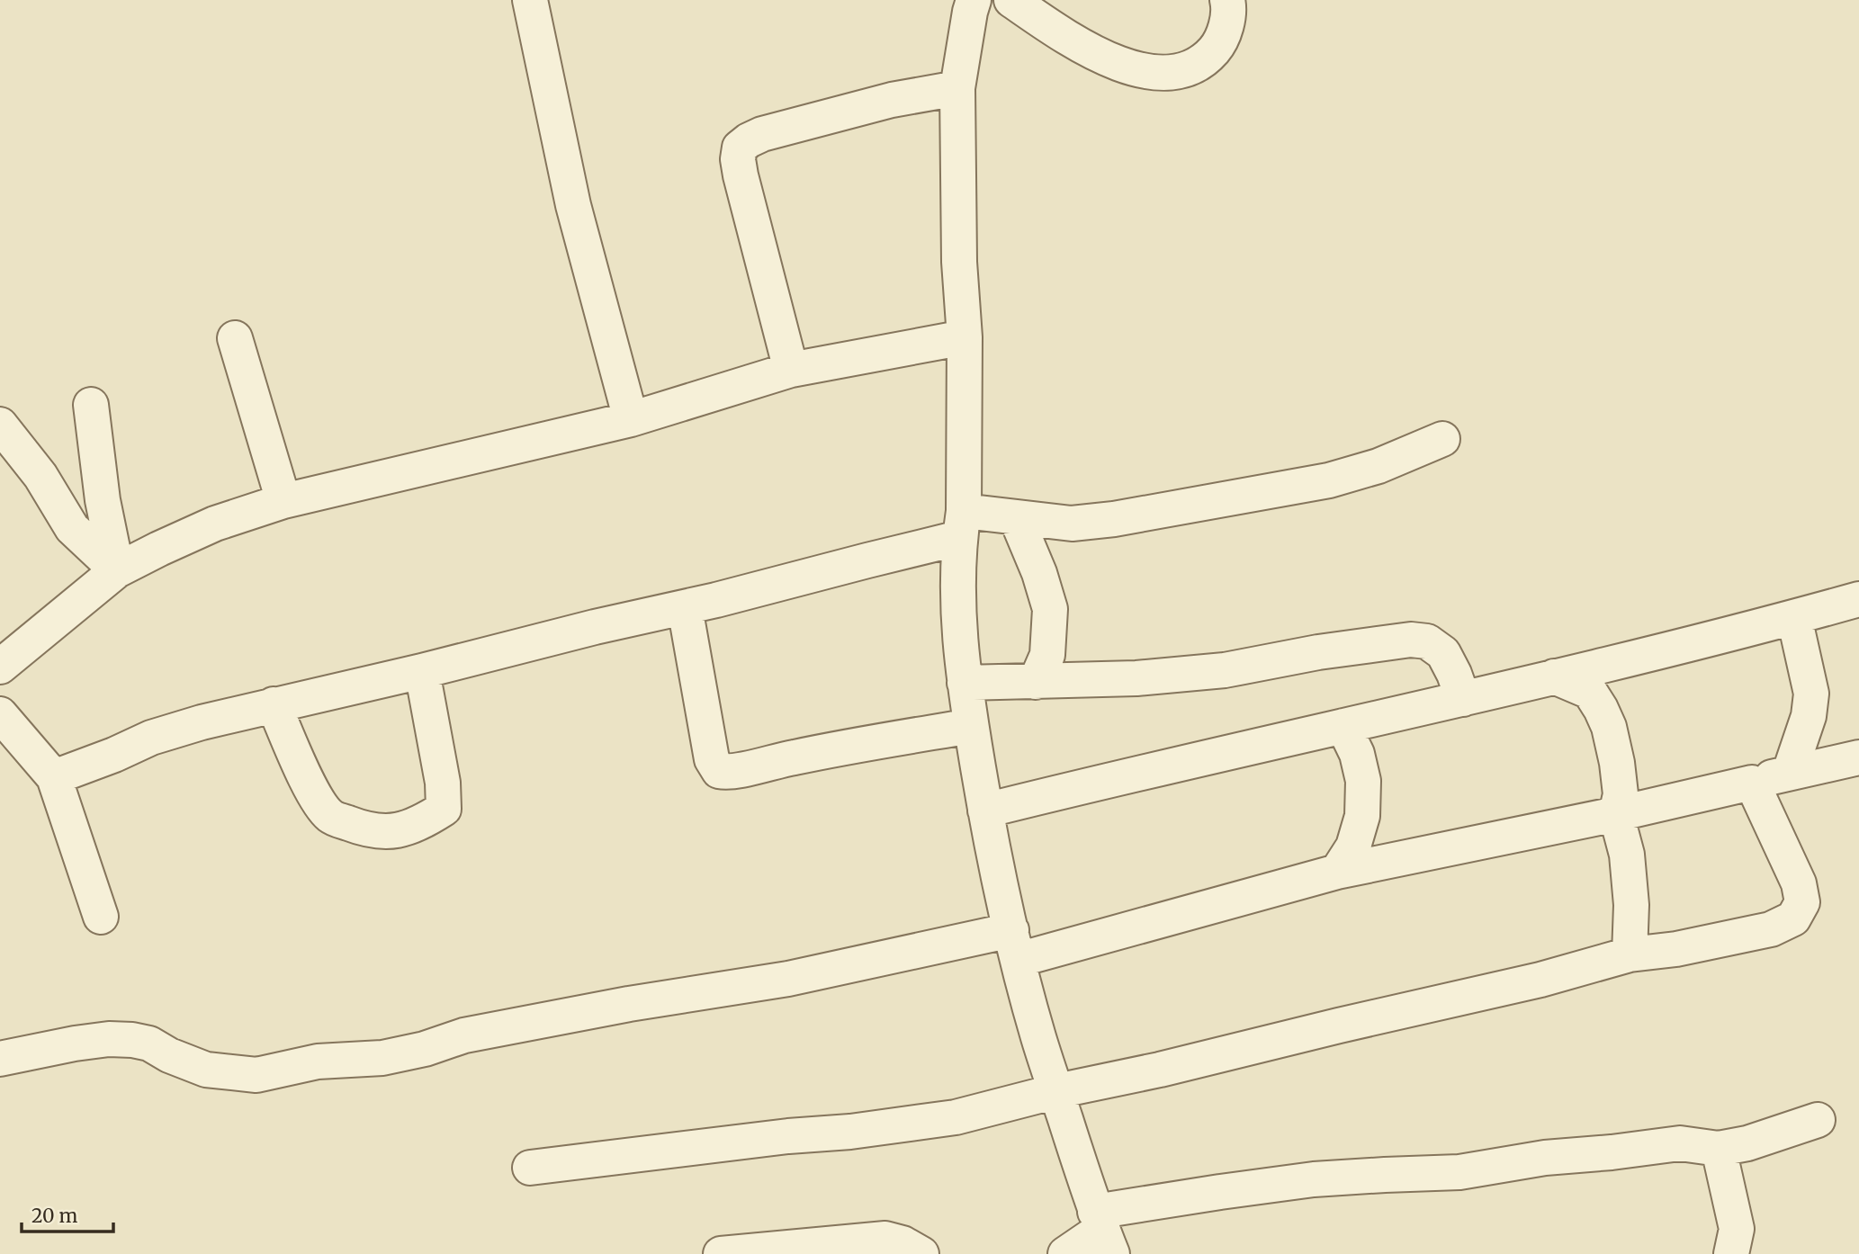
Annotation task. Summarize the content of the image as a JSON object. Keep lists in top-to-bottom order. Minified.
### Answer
{"scale_bar":"20 m"}
